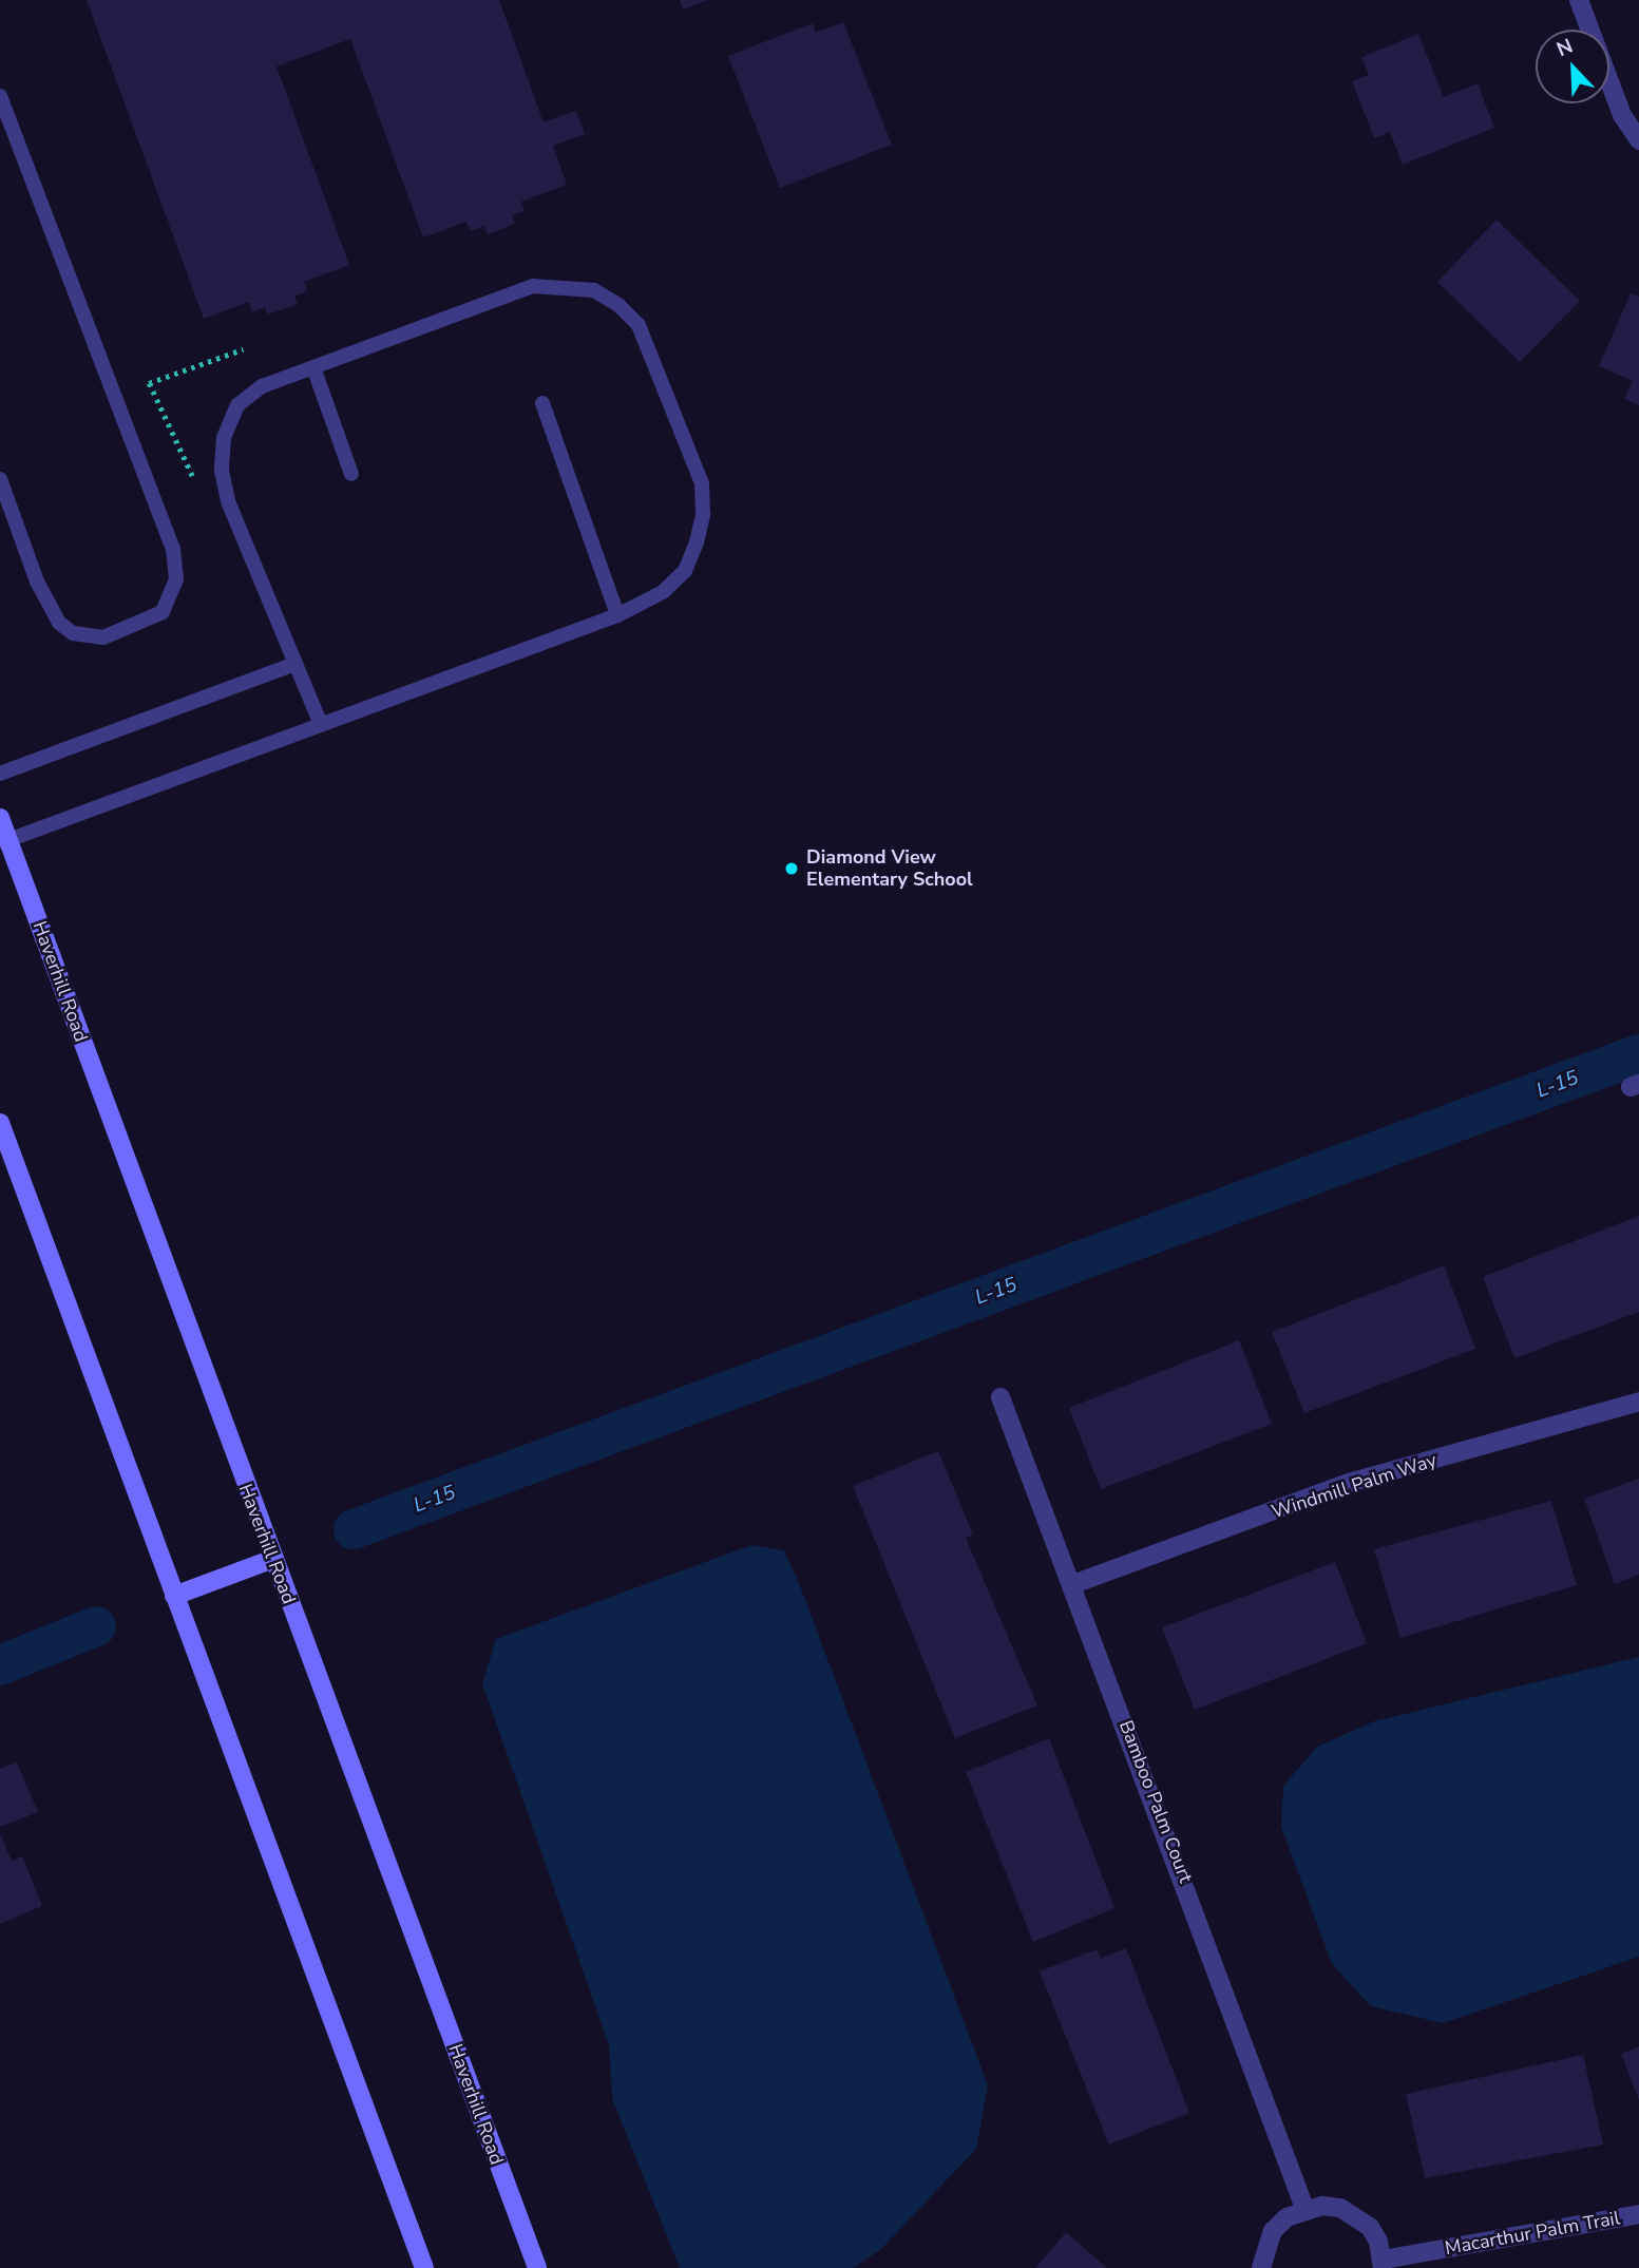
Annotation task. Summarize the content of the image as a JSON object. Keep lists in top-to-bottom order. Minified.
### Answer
{"streets":{"street":["Haverhill Road","Windmill Palm Way","Bamboo Palm Court","Macarthur Palm Trail"]},"crossings":[["Windmill Palm Way","Bamboo Palm Court"]],"water":["L-15"],"places":["Diamond View Elementary School"],"north":"top left"}
